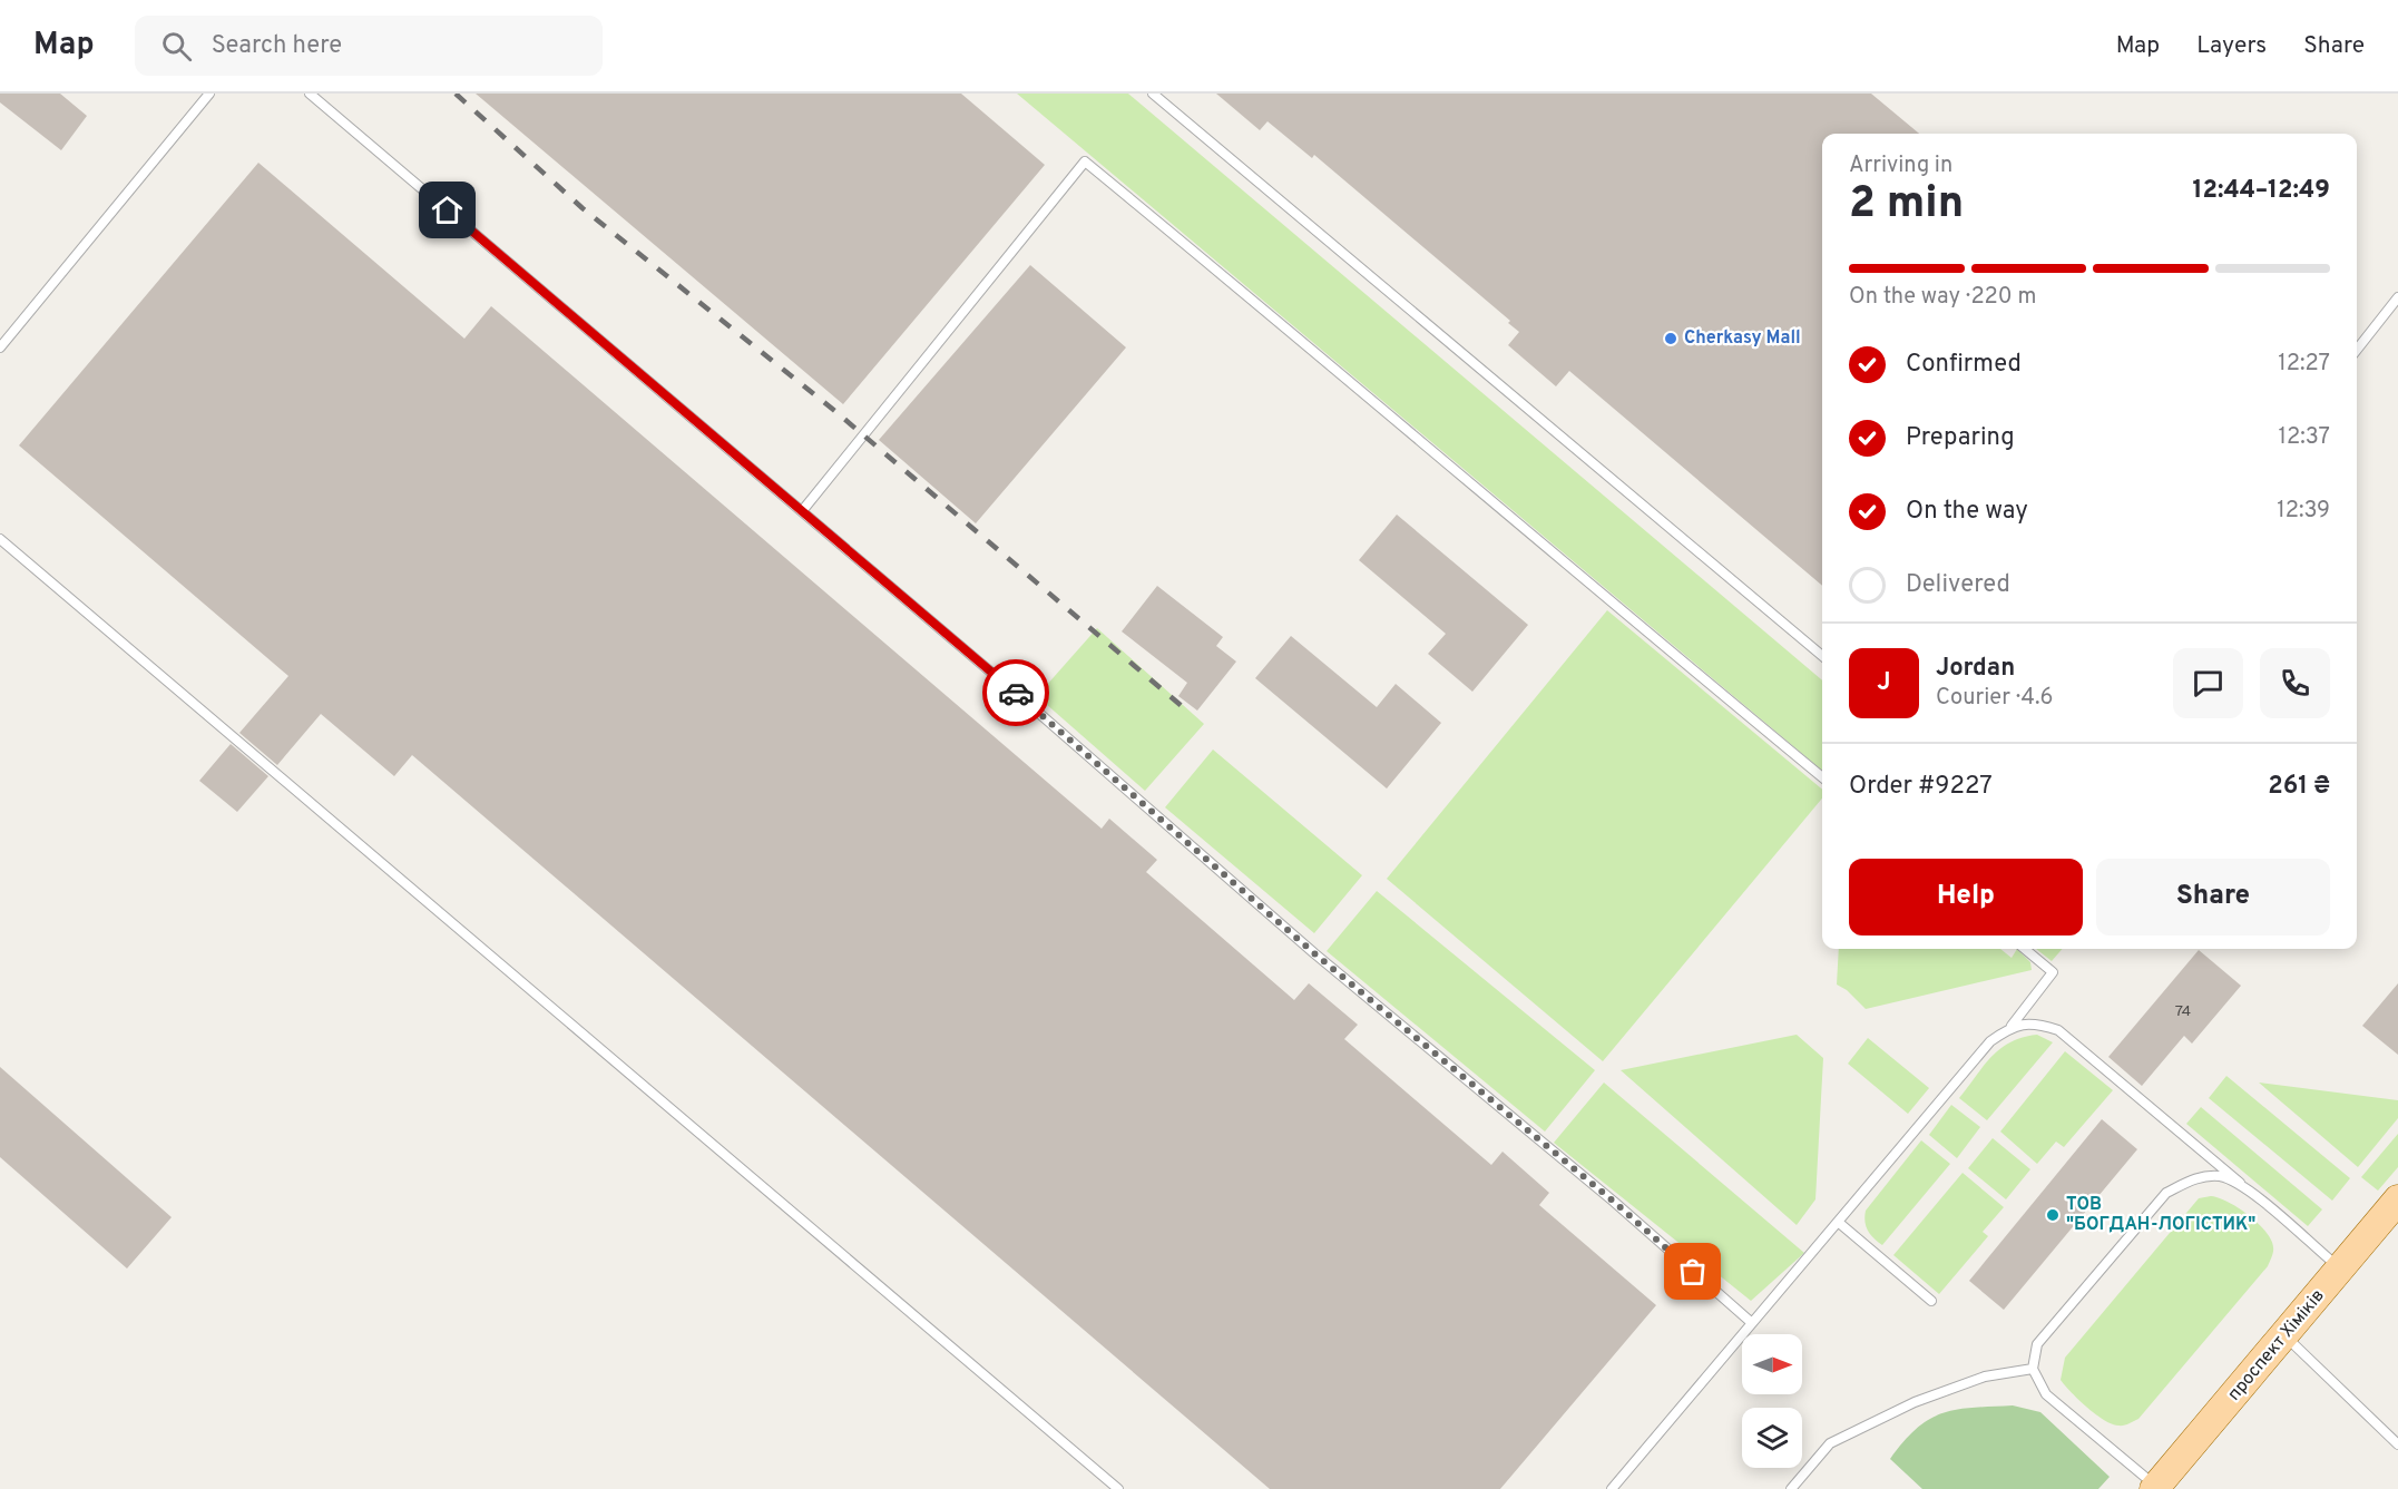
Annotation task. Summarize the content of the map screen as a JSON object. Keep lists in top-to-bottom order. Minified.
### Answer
{"streets":{"main road":["проспект Хіміків"]},"places":["Cherkasy Mall","ТОВ \"БОГДАН-ЛОГІСТИК\""],"house_numbers":["74"],"north":"right","page":{"header":"Map","search":"Search here","nav":["Map","Layers","Share"],"heading":["2 min","Arriving in","12:44–12:49"],"panel":["Jordan","Courier · 4.6","Order #9227","261 ₴"],"bar":"On the way · 220 m","list":[["Confirmed","12:27"],["Preparing","12:37"],["On the way","12:39"],"Delivered"],"round":"J","buttons":["Help","Share"]}}
